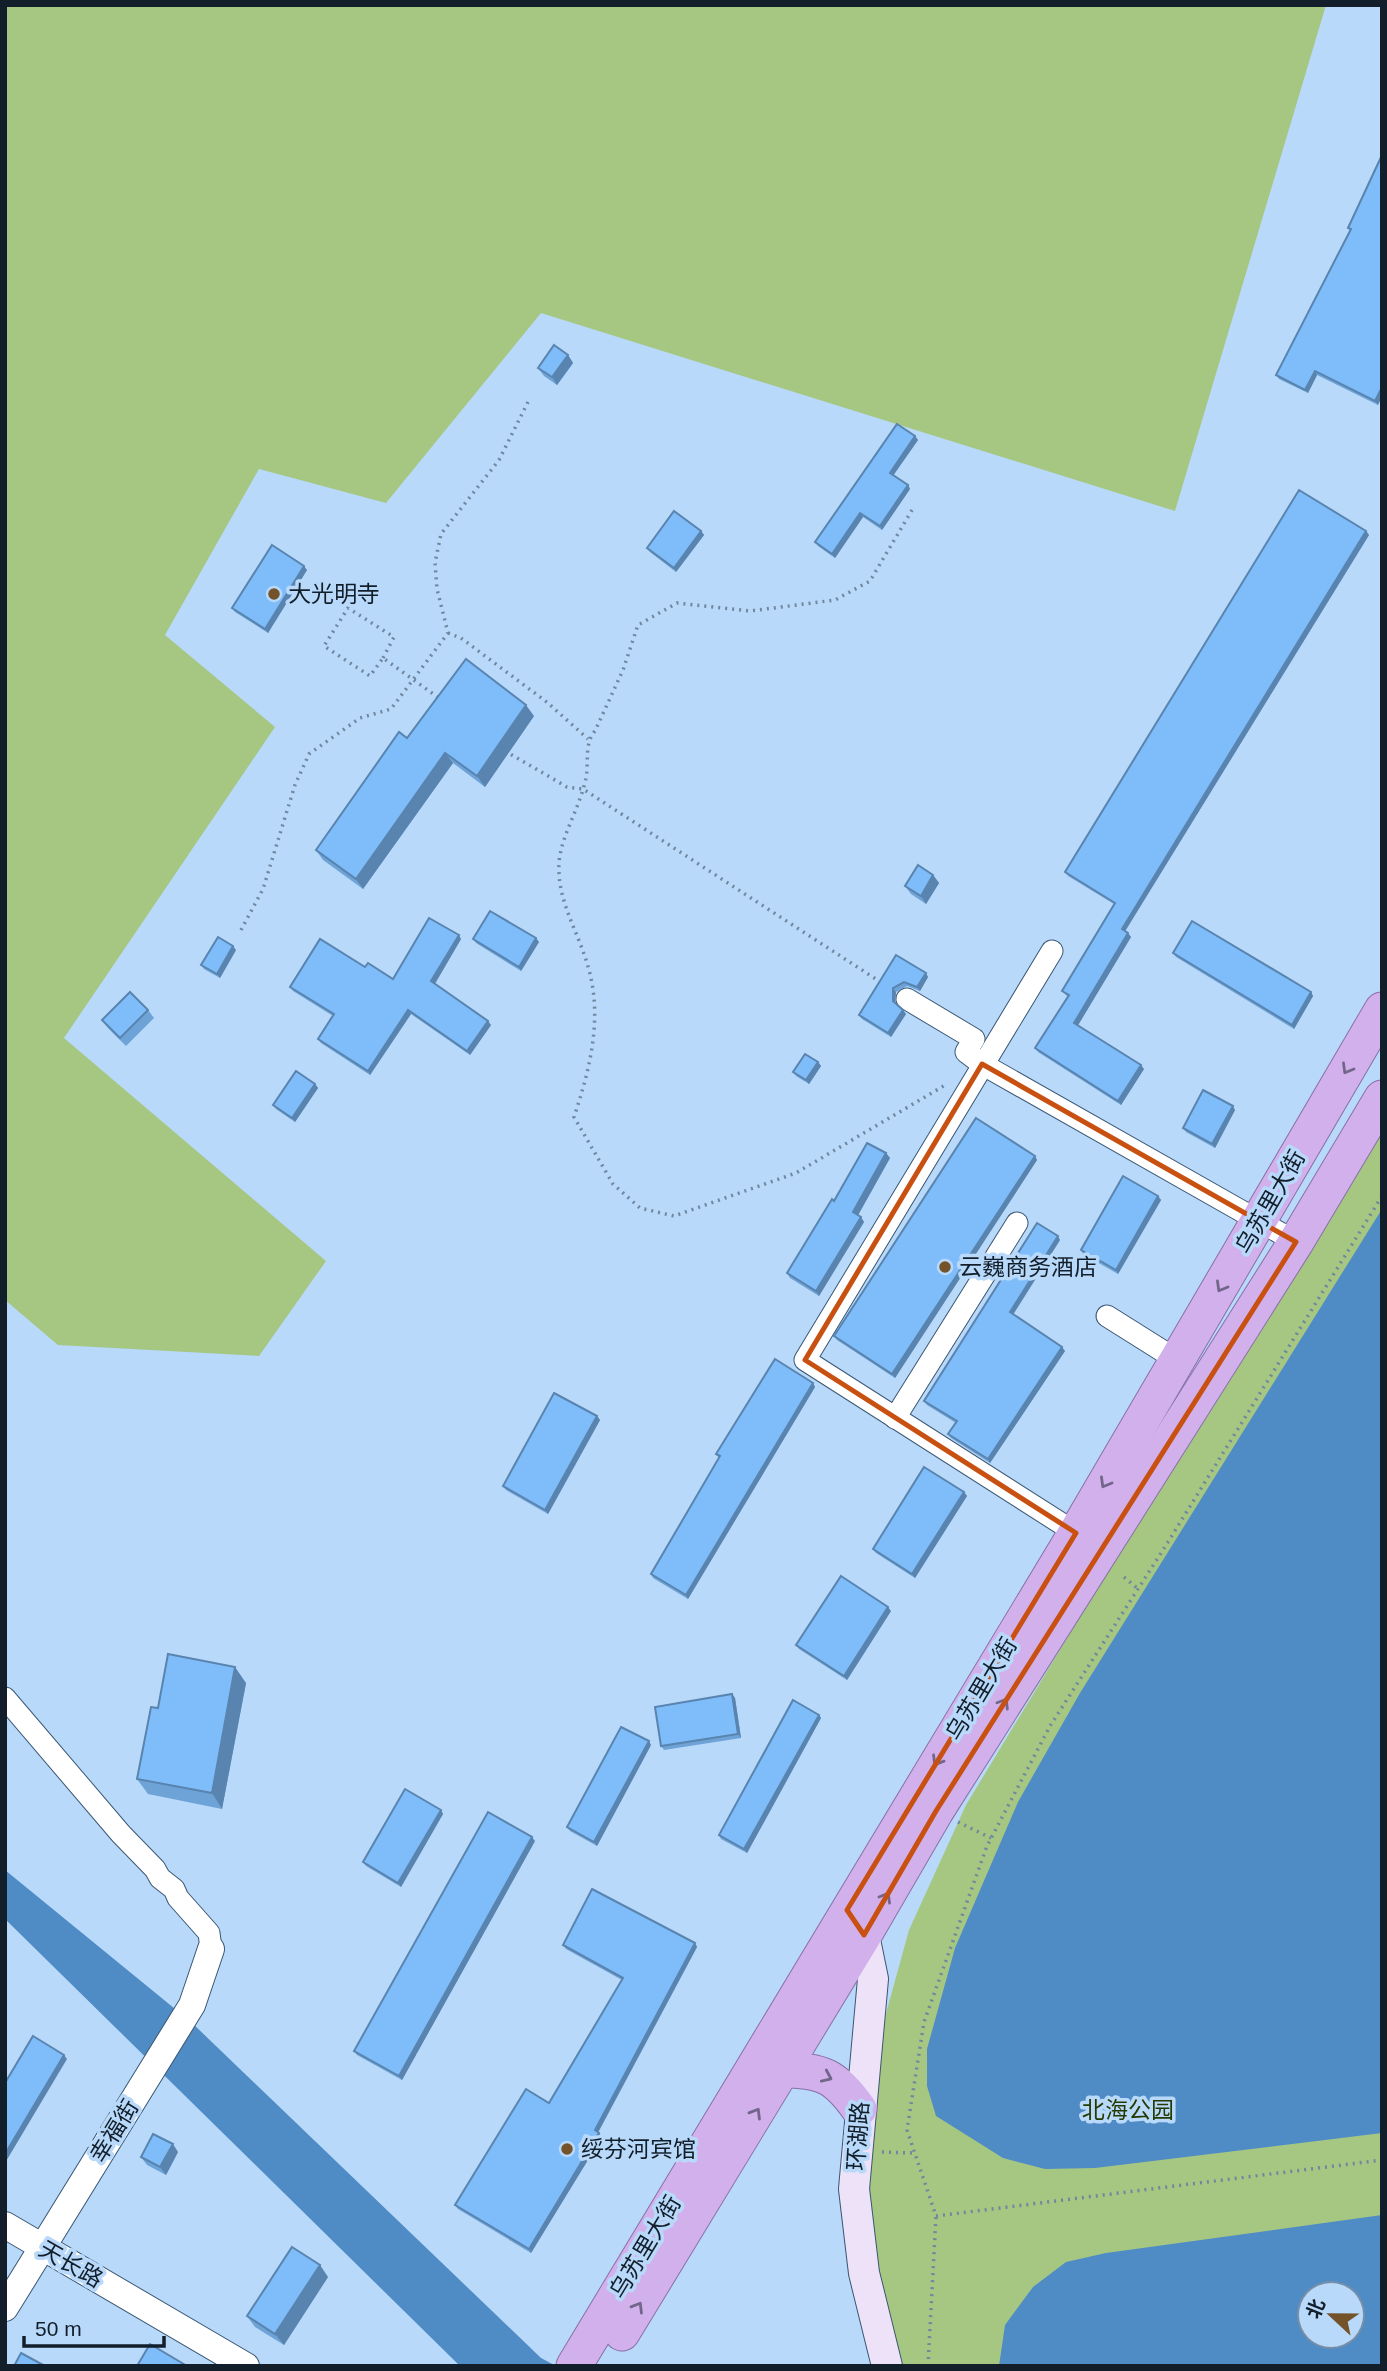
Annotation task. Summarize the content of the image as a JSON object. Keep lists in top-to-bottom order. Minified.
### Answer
{"streets":{"highway":["乌苏里大街"],"main road":["环湖路"],"street":["幸福街","天长路"]},"crossings":[["乌苏里大街","环湖路"],["幸福街","天长路"]],"parks":["北海公园"],"places":["大光明寺","云巍商务酒店","绥芬河宾馆"],"scale_bar":"50 m","north":"left"}
